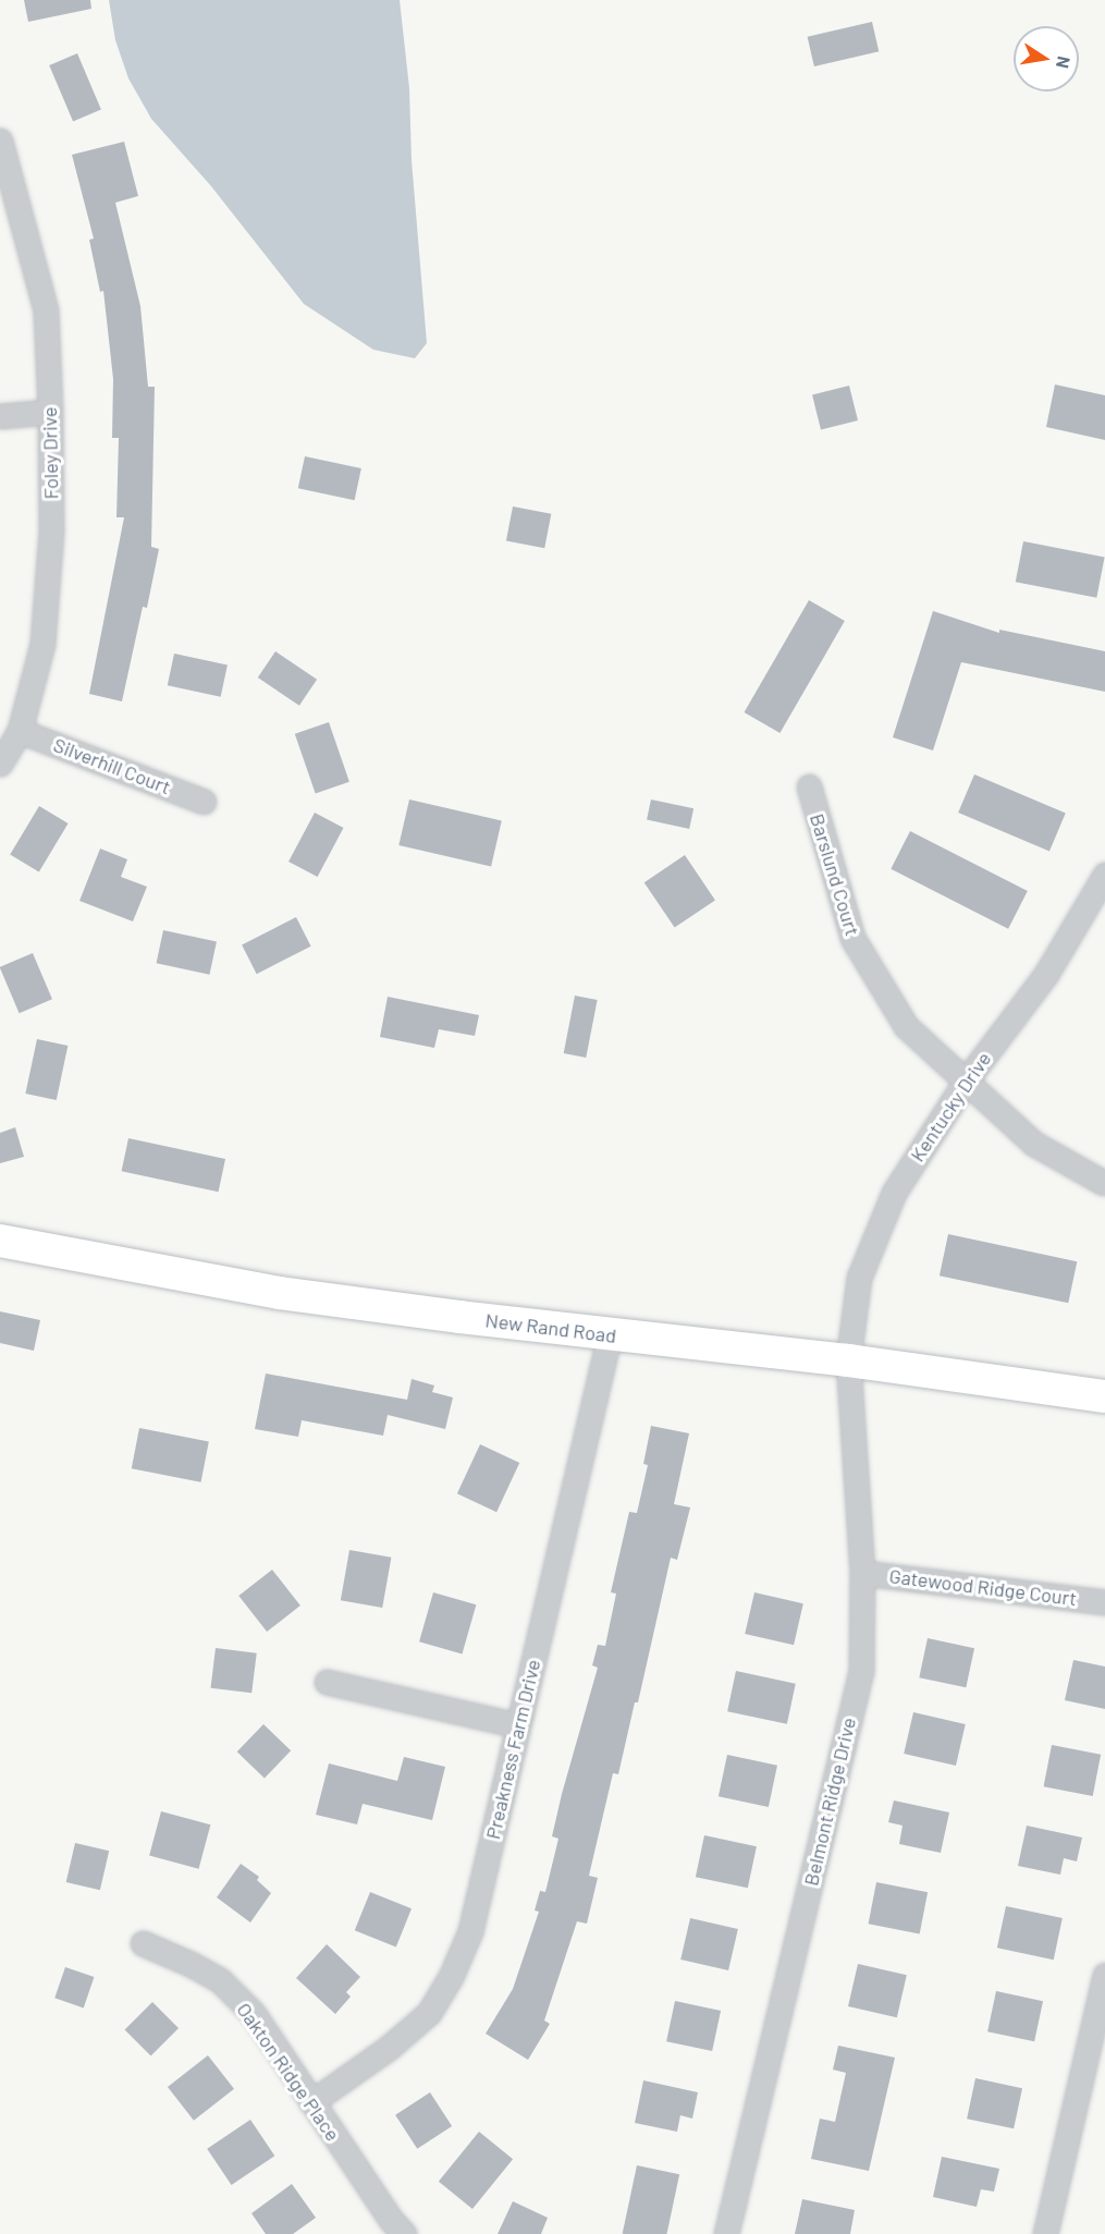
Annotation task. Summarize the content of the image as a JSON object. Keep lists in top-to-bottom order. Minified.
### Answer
{"streets":{"street":["Foley Drive","Silverhill Court","Barslund Court","Kentucky Drive","New Rand Road","Gatewood Ridge Court","Preakness Farm Drive","Belmont Ridge Drive","Oakton Ridge Place"]},"crossings":[["Foley Drive","Silverhill Court"],["Barslund Court","Kentucky Drive"],["Kentucky Drive","New Rand Road"],["Kentucky Drive","Belmont Ridge Drive"],["New Rand Road","Preakness Farm Drive"],["New Rand Road","Belmont Ridge Drive"],["Gatewood Ridge Court","Belmont Ridge Drive"],["Preakness Farm Drive","Oakton Ridge Place"]],"north":"right"}
